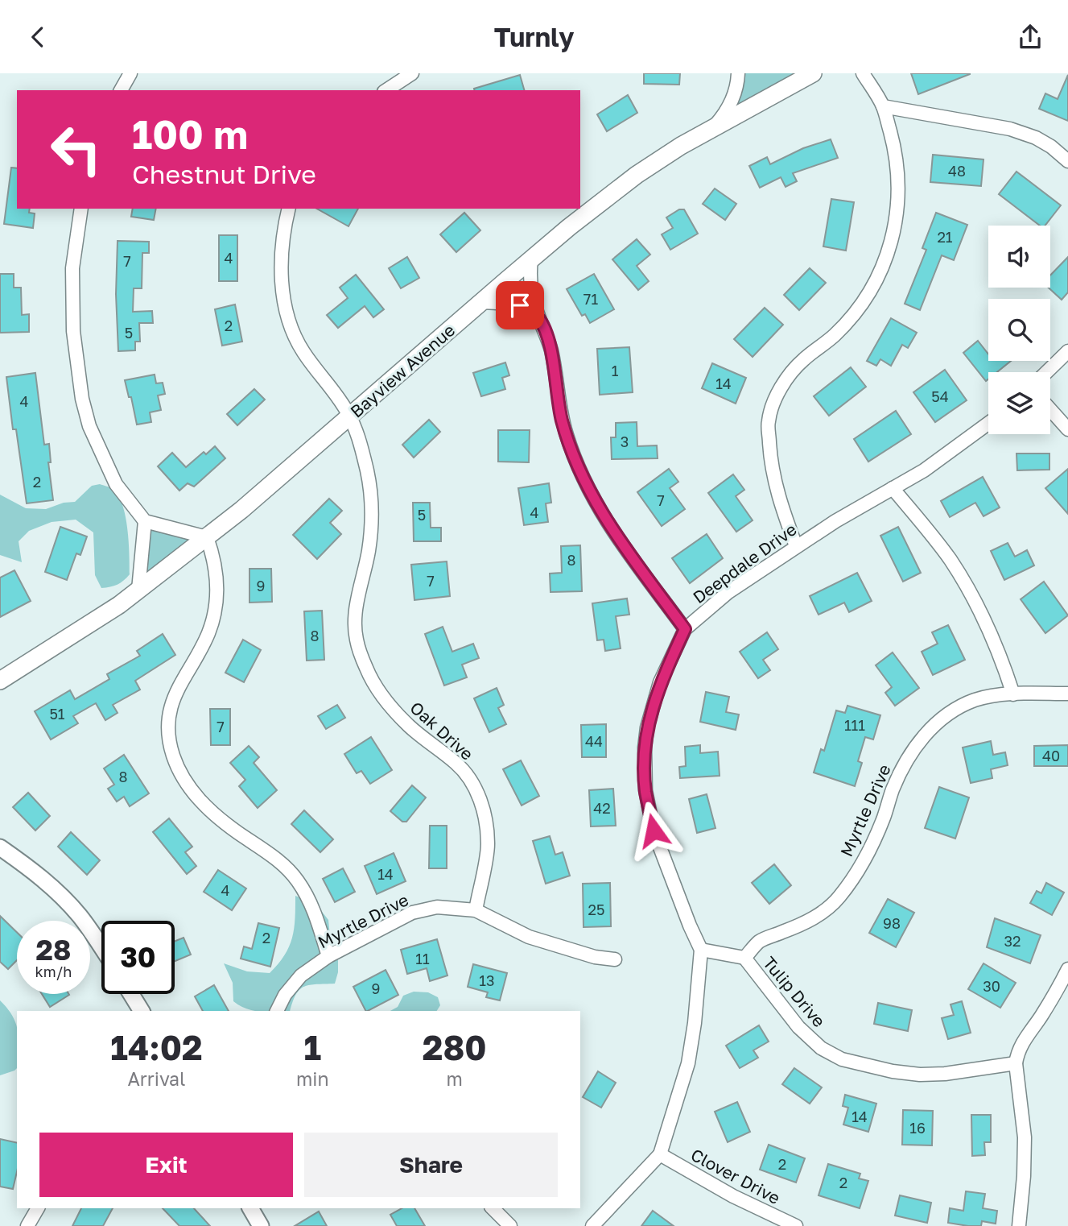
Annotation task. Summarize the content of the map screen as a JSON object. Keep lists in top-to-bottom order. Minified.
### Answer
{"streets":{"main road":["Bayview Avenue"],"street":["Deepdale Drive","Oak Drive","Myrtle Drive","Tulip Drive","Clover Drive"]},"crossings":[["Bayview Avenue","Oak Drive"],["Deepdale Drive","Clover Drive"],["Oak Drive","Myrtle Drive"],["Myrtle Drive","Tulip Drive"]],"house_numbers":["48","21","4","7","71","2","5","1","14","54","4","3","2","7","4","5","8","7","9","8","51","111","7","44","40","8","42","14","4","25","98","2","32","11","13","30","9","14","16","2","2"],"page":{"header":"Turnly","turn":["100 m","Chestnut Drive"],"speed":"28 km/h","limit":"30","eta":["14:02","Arrival","1","min","280","m"],"buttons":["Exit","Share"]}}
